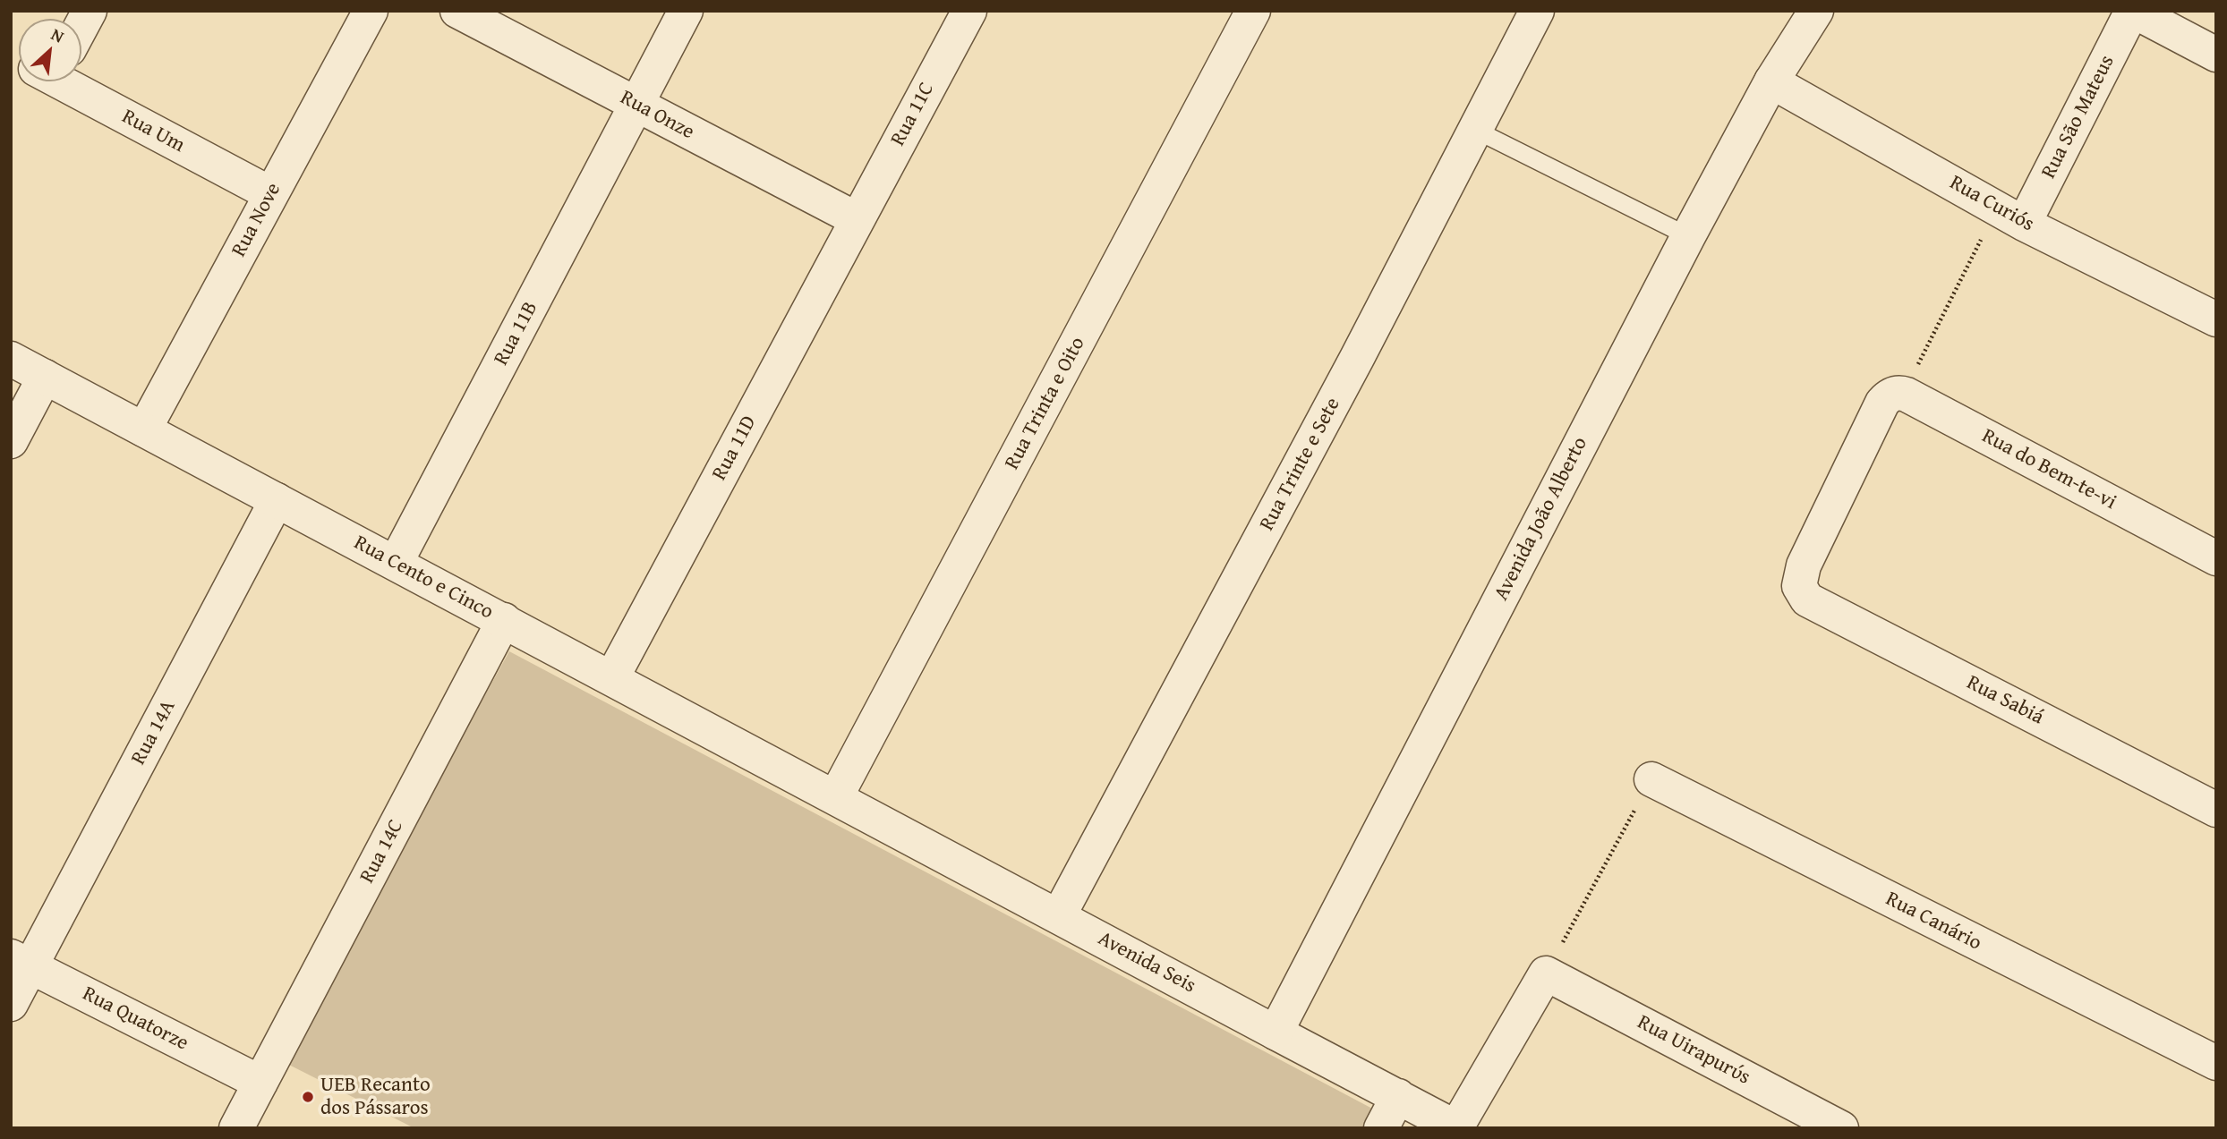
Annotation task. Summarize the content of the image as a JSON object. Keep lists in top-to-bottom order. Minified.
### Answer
{"streets":{"street":["Rua 11C","Rua Onze","Rua São Mateus","Rua Um","Rua Curiós","Rua Nove","Rua 11B","Rua Trinta e Oito","Rua 11D","Rua Trinte e Sete","Rua do Bem-te-vi","Avenida João Alberto","Rua Cento e Cinco","Rua Sabiá","Rua 14A","Rua 14C","Rua Canário","Avenida Seis","Rua Quatorze","Rua Uirapurύs"]},"crossings":[["Rua 11C","Rua Onze"],["Rua 11C","Rua 11D"],["Rua Onze","Rua 11B"],["Rua Onze","Rua 11D"],["Rua São Mateus","Rua Curiós"],["Rua Um","Rua Nove"],["Rua Curiós","Avenida João Alberto"],["Rua Nove","Rua Cento e Cinco"],["Rua 11B","Rua Cento e Cinco"],["Rua Trinta e Oito","Rua Cento e Cinco"],["Rua Trinta e Oito","Avenida Seis"],["Rua 11D","Rua Cento e Cinco"],["Rua Trinte e Sete","Avenida Seis"],["Rua do Bem-te-vi","Rua Sabiá"],["Avenida João Alberto","Avenida Seis"],["Rua Cento e Cinco","Rua 14A"],["Rua Cento e Cinco","Rua 14C"],["Rua Cento e Cinco","Avenida Seis"],["Rua 14A","Rua Quatorze"],["Rua 14C","Rua Quatorze"]],"places":["UEB Recanto dos Pássaros"],"north":"top right"}
